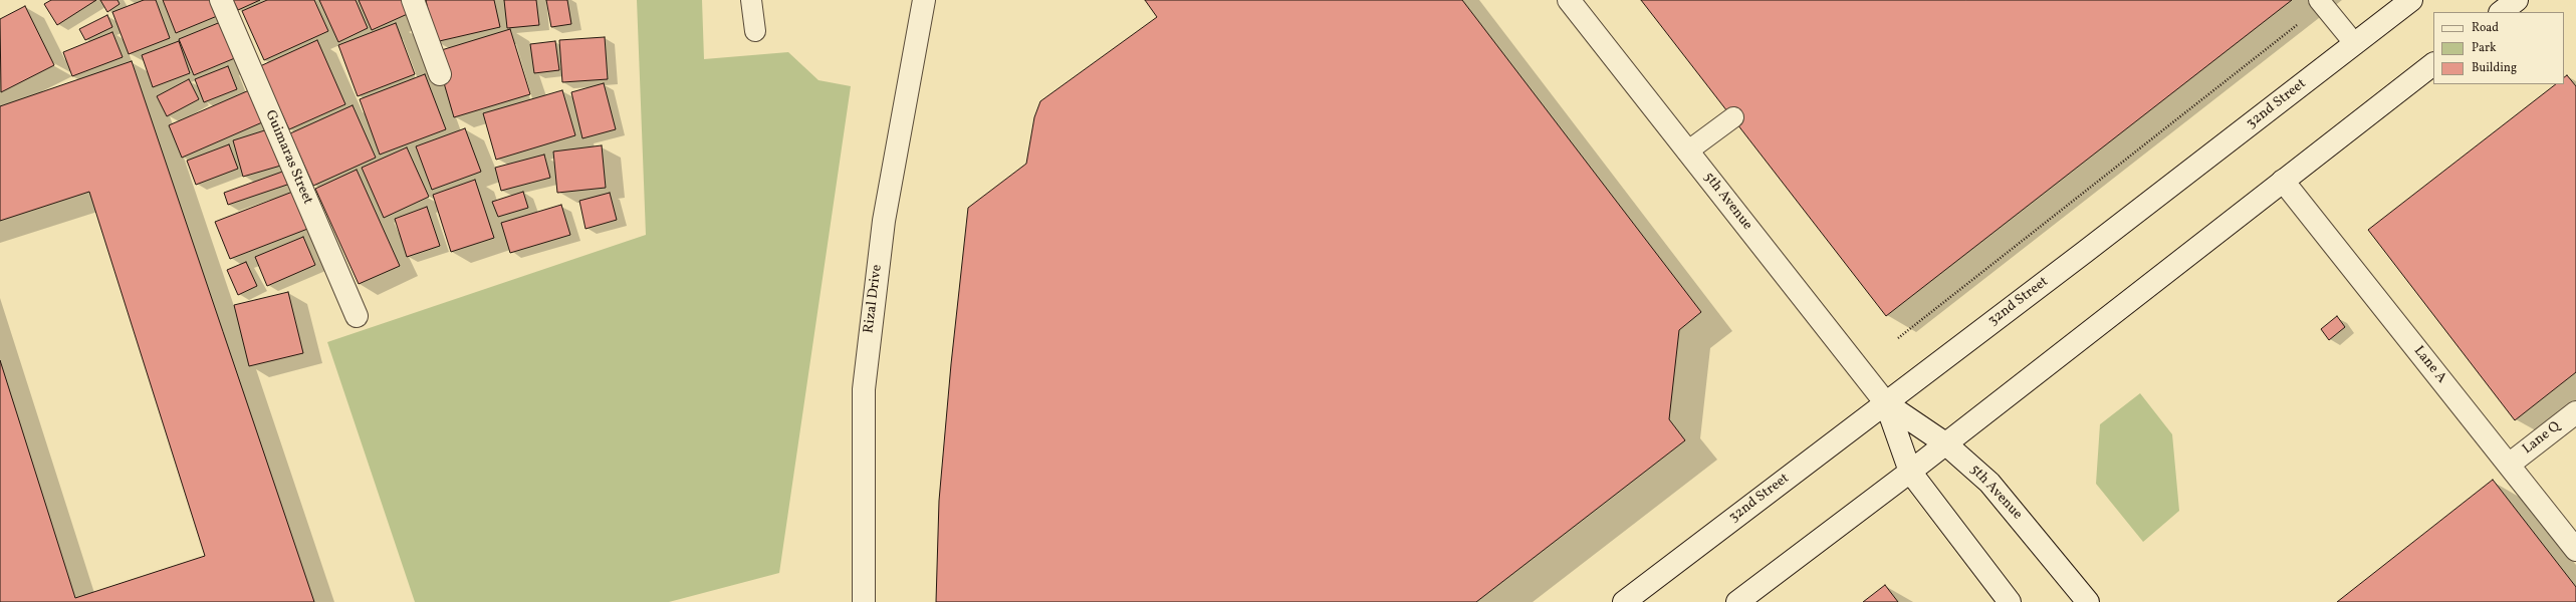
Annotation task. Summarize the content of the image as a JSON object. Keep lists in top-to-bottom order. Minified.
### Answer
{"streets":{"main road":["32nd Street","Guimaras Street","5th Avenue","Rizal Drive","Lane A","Lane Q"]},"crossings":[["32nd Street","5th Avenue"],["Lane A","Lane Q"]],"legend":["Road","Park","Building"]}
